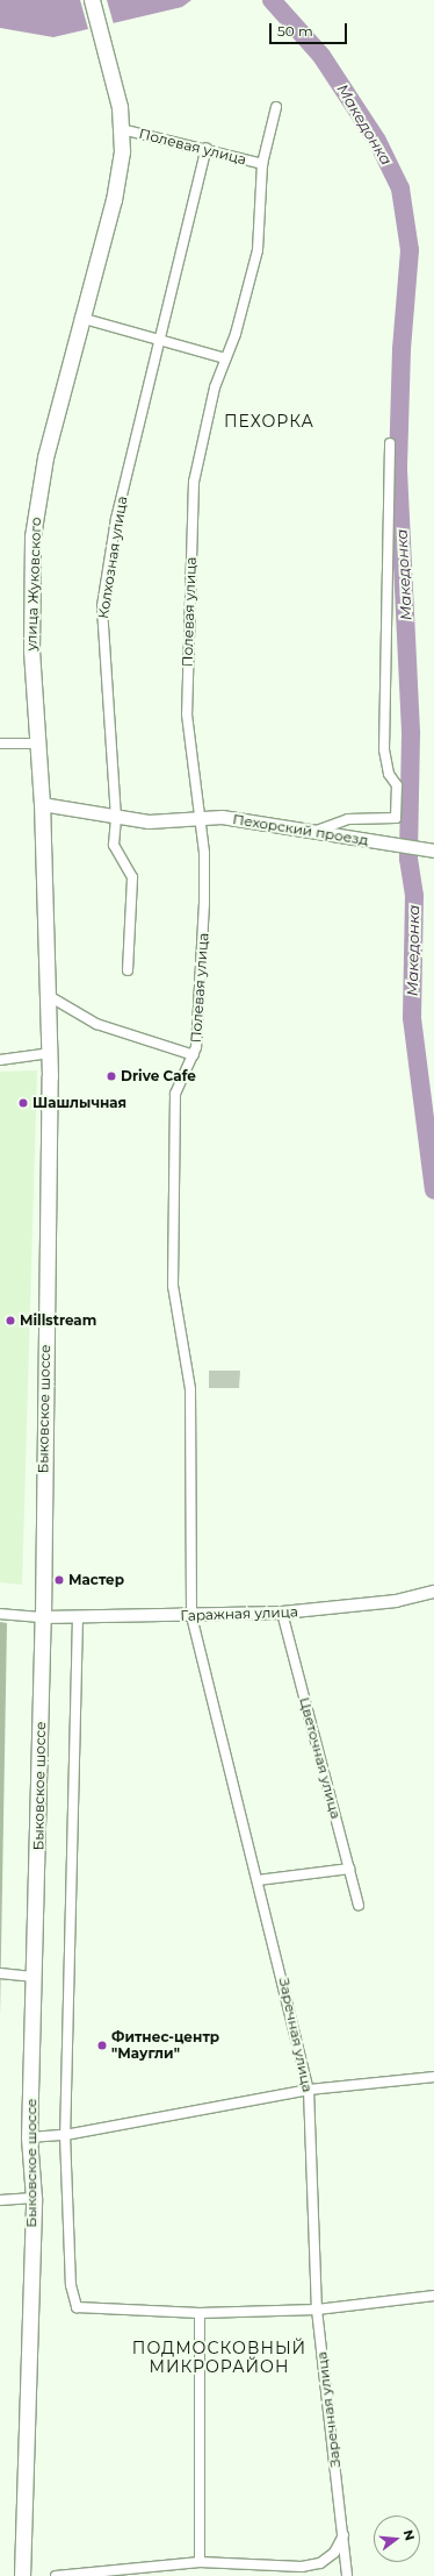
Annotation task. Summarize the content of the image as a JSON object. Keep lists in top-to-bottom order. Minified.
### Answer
{"streets":{"main road":["улица Жуковского","Пехорский проезд","Быковское шоссе"],"street":["Полевая улица","Колхозная улица","Гаражная улица","Цветочная улица","Заречная улица"]},"crossings":[["Полевая улица","Колхозная улица"],["Полевая улица","улица Жуковского"],["Полевая улица","Пехорский проезд"],["Полевая улица","Быковское шоссе"],["Полевая улица","Заречная улица"],["улица Жуковского","Быковское шоссе"],["Быковское шоссе","Гаражная улица"],["Гаражная улица","Цветочная улица"],["Гаражная улица","Заречная улица"]],"districts":["ПЕХОРКА","ПОДМОСКОВНЫЙ МИКРОРАЙОН"],"water":["Македонка"],"places":["Drive Cafe","Шашлычная","Millstream","Мастер","Фитнес-центр \"Маугли\""],"scale_bar":"50 m","north":"right"}
